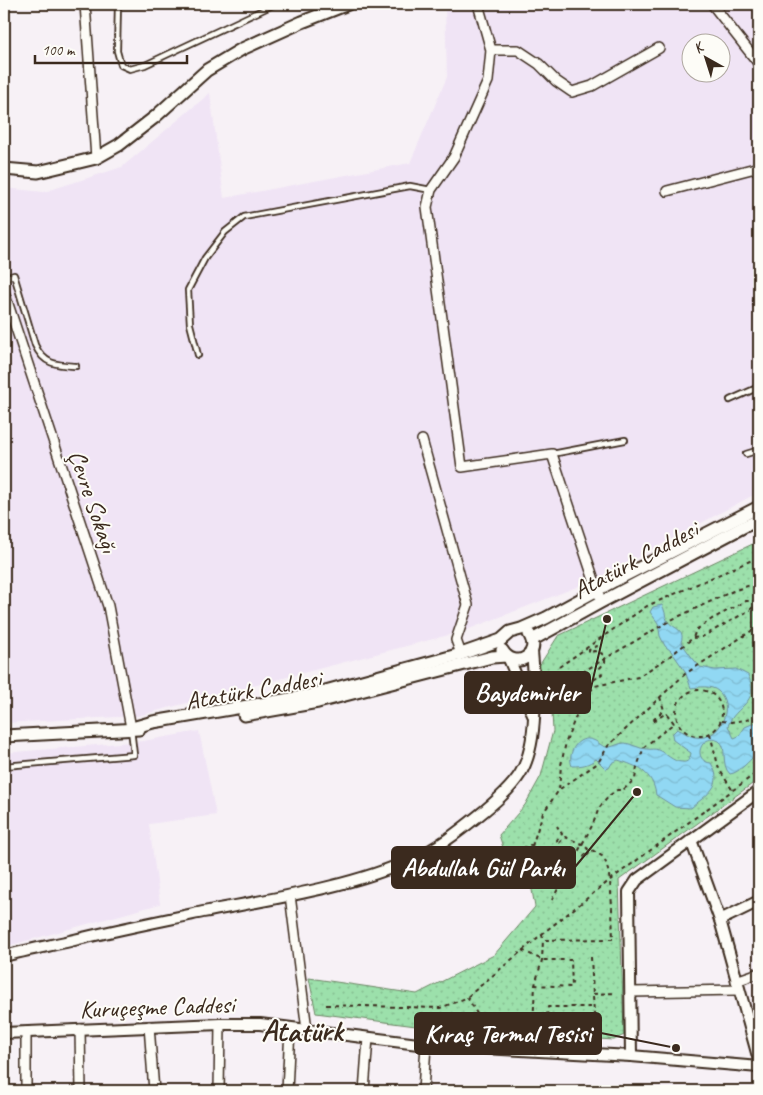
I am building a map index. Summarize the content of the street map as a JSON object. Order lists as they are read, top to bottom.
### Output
{
  "streets": {
    "main road": ["Atatürk Caddesi"],
    "street": ["Çevre Sokağı", "Kuruçeşme Caddesi"]
  },
  "crossings": [
    ["Çevre Sokağı", "Atatürk Caddesi"]
  ],
  "districts": ["Atatürk"],
  "places": ["Baydemirler", "Abdullah Gül Parkı", "Kıraç Termal Tesisi"],
  "scale_bar": "100 m",
  "north": "top left"
}
